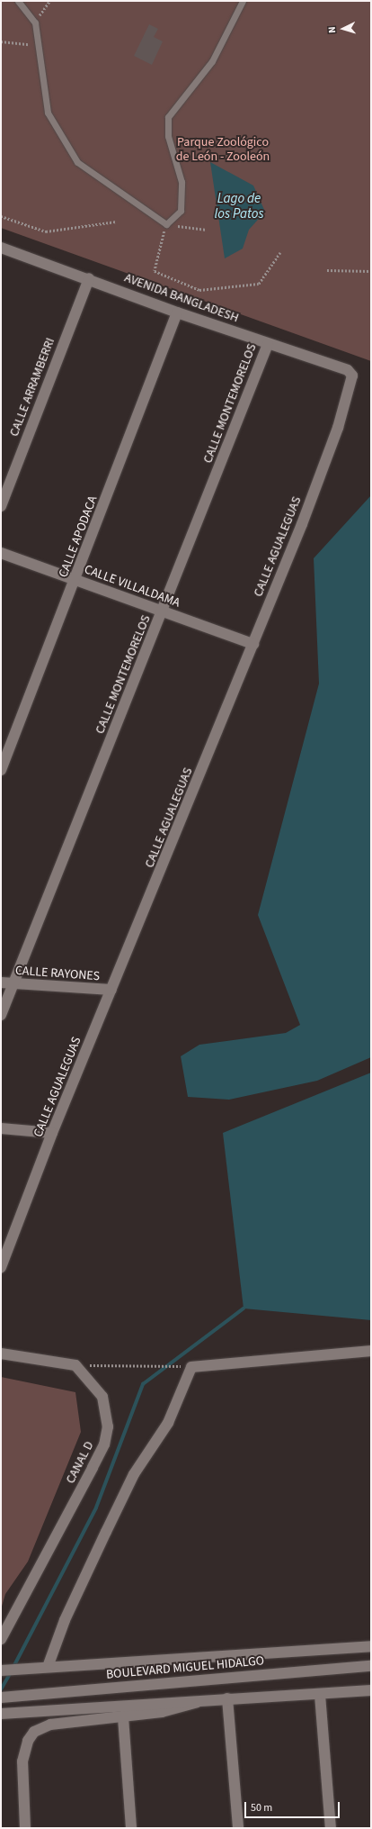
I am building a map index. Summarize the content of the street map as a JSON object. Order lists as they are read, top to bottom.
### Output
{
  "streets": {
    "street": [
      "AVENIDA BANGLADESH",
      "CALLE ARRAMBERRI",
      "CALLE MONTEMORELOS",
      "CALLE APODACA",
      "CALLE AGUALEGUAS",
      "CALLE VILLALDAMA",
      "CALLE RAYONES",
      "CANAL D",
      "BOULEVARD MIGUEL HIDALGO"
    ]
  },
  "crossings": [
    ["AVENIDA BANGLADESH", "CALLE ARRAMBERRI"],
    ["AVENIDA BANGLADESH", "CALLE MONTEMORELOS"],
    ["AVENIDA BANGLADESH", "CALLE APODACA"],
    ["AVENIDA BANGLADESH", "CALLE AGUALEGUAS"],
    ["CALLE MONTEMORELOS", "CALLE VILLALDAMA"],
    ["CALLE MONTEMORELOS", "CALLE RAYONES"],
    ["CALLE APODACA", "CALLE VILLALDAMA"],
    ["CALLE AGUALEGUAS", "CALLE VILLALDAMA"],
    ["CALLE AGUALEGUAS", "CALLE RAYONES"]
  ],
  "water": ["Lago de los Patos"],
  "parks": ["Parque Zoológico de León - Zooleón"],
  "scale_bar": "50 m",
  "north": "left"
}
